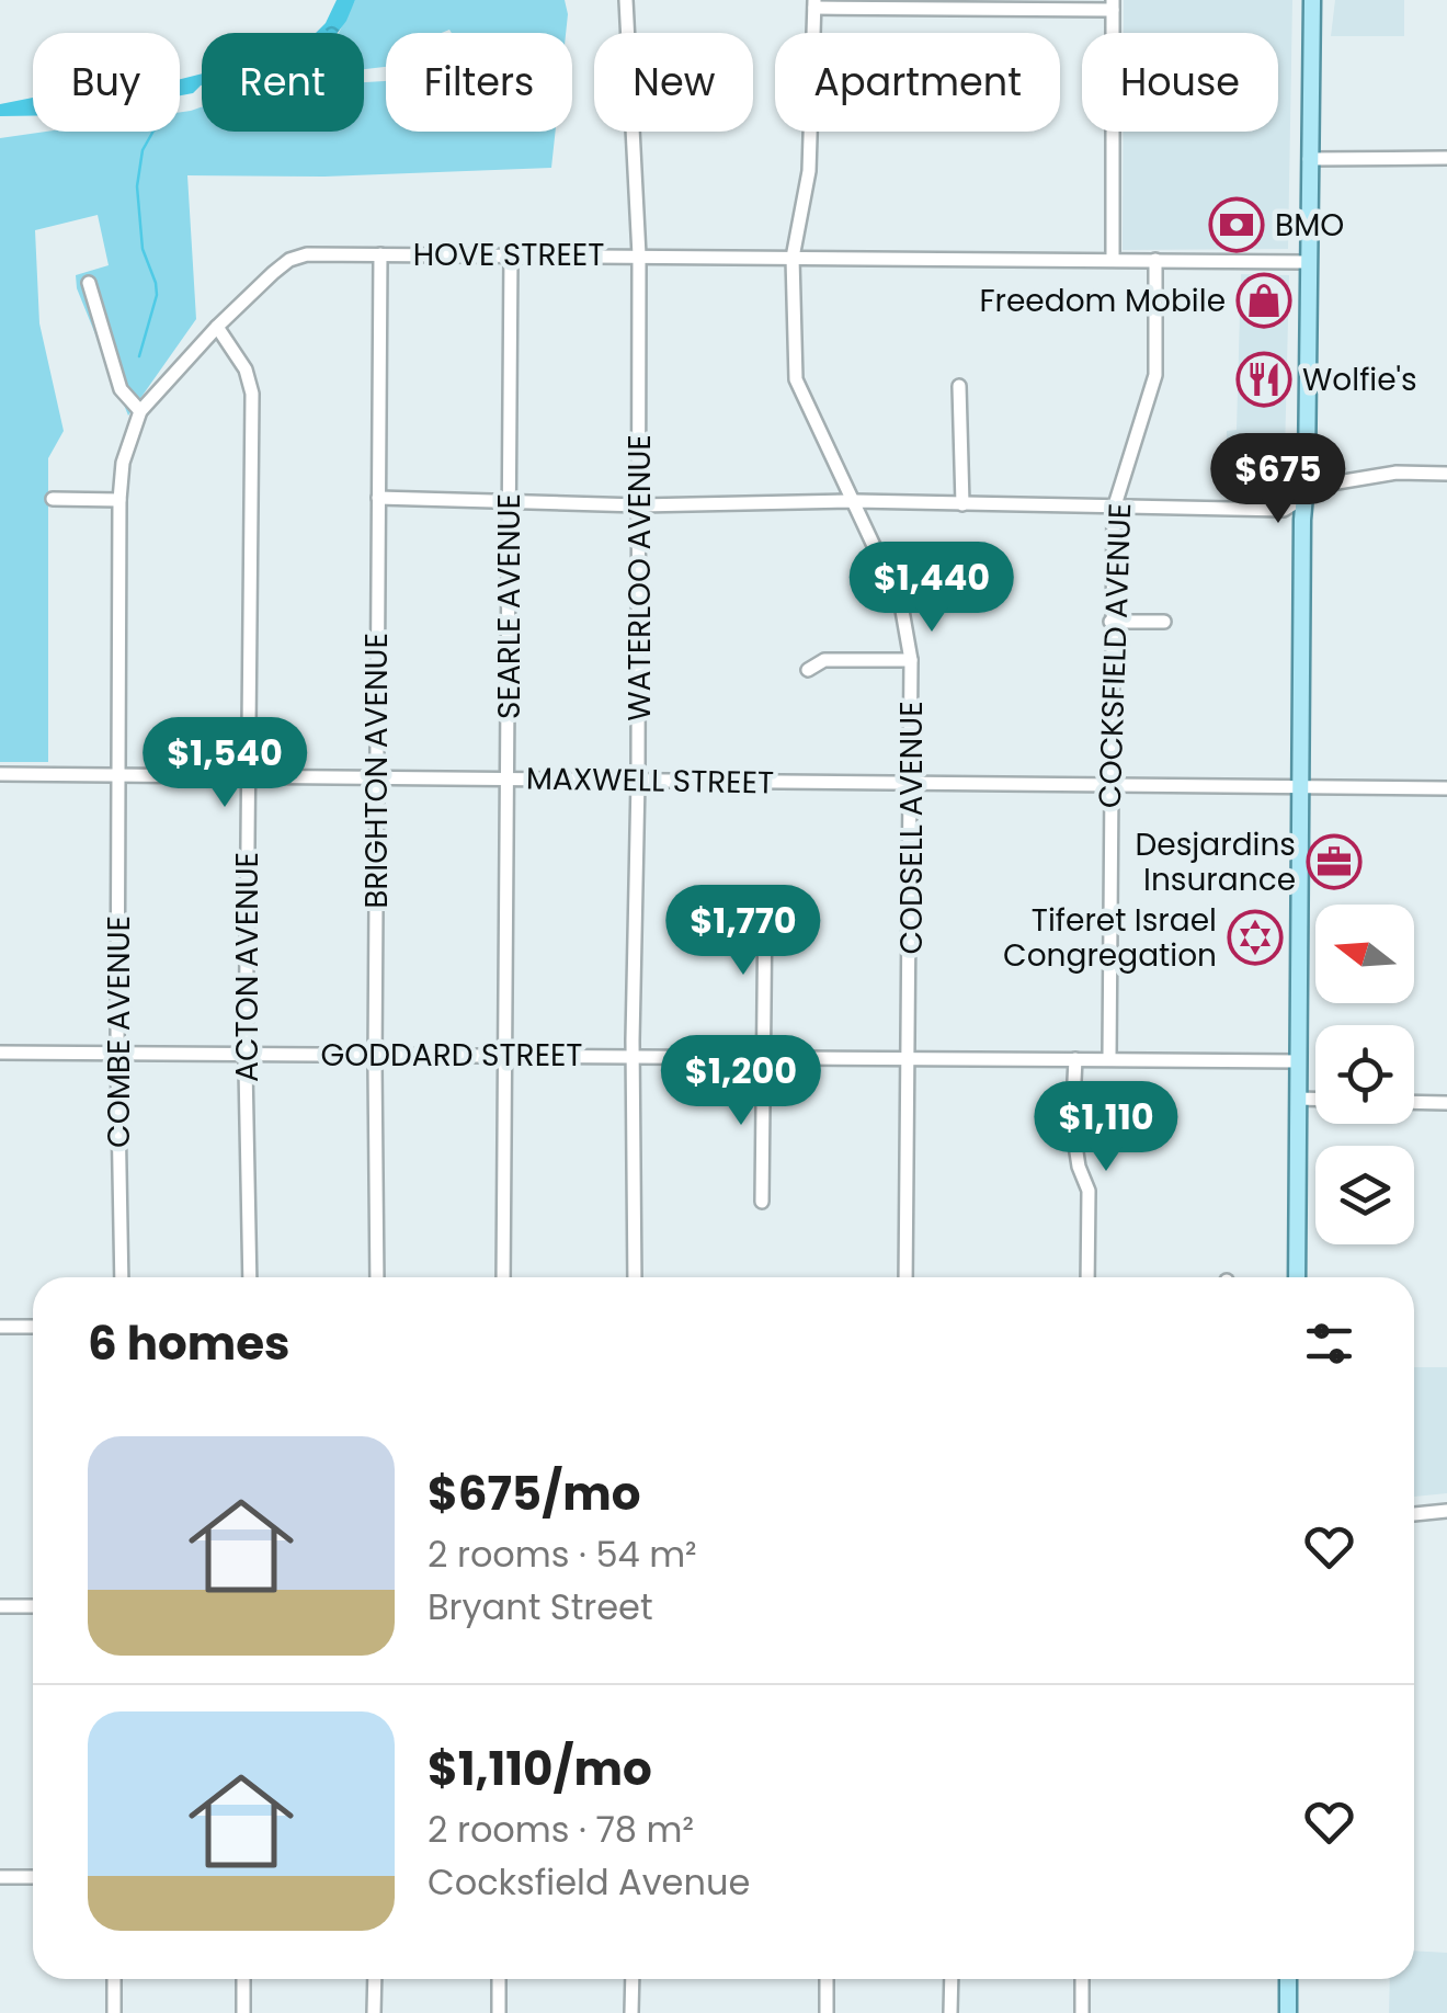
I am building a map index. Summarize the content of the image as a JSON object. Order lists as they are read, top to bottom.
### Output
{
  "streets": {
    "street": [
      "HOVE STREET",
      "WATERLOO AVENUE",
      "SEARLE AVENUE",
      "COCKSFIELD AVENUE",
      "BRIGHTON AVENUE",
      "MAXWELL STREET",
      "CODSELL AVENUE",
      "ACTON AVENUE",
      "COMBE AVENUE",
      "GODDARD STREET"
    ]
  },
  "crossings": [
    ["HOVE STREET", "WATERLOO AVENUE"],
    ["HOVE STREET", "SEARLE AVENUE"],
    ["HOVE STREET", "COCKSFIELD AVENUE"],
    ["HOVE STREET", "BRIGHTON AVENUE"],
    ["HOVE STREET", "MAXWELL STREET"],
    ["HOVE STREET", "CODSELL AVENUE"],
    ["HOVE STREET", "ACTON AVENUE"],
    ["HOVE STREET", "COMBE AVENUE"],
    ["WATERLOO AVENUE", "MAXWELL STREET"],
    ["WATERLOO AVENUE", "GODDARD STREET"],
    ["SEARLE AVENUE", "MAXWELL STREET"],
    ["SEARLE AVENUE", "GODDARD STREET"],
    ["COCKSFIELD AVENUE", "MAXWELL STREET"],
    ["COCKSFIELD AVENUE", "GODDARD STREET"],
    ["BRIGHTON AVENUE", "MAXWELL STREET"],
    ["BRIGHTON AVENUE", "GODDARD STREET"],
    ["MAXWELL STREET", "CODSELL AVENUE"],
    ["MAXWELL STREET", "ACTON AVENUE"],
    ["MAXWELL STREET", "COMBE AVENUE"],
    ["CODSELL AVENUE", "GODDARD STREET"],
    ["ACTON AVENUE", "GODDARD STREET"],
    ["COMBE AVENUE", "GODDARD STREET"]
  ],
  "places": {
    "bank": ["BMO"],
    "shop": ["Freedom Mobile"],
    "restaurant": ["Wolfie's"],
    "office": ["Desjardins Insurance"],
    "synagogue": ["Tiferet Israel Congregation"]
  },
  "north": "left",
  "page": {
    "chip": [
      "Buy",
      "Rent",
      "Filters",
      "New",
      "Apartment",
      "House"
    ],
    "price": [
      "$675",
      "$1,440",
      "$1,540",
      "$1,770",
      "$1,200",
      "$1,110"
    ],
    "heading": "6 homes",
    "list": [
      {
        "name": "$675/mo",
        "note": "2 rooms · 54 m² · Bryant Street"
      },
      {
        "name": "$1,110/mo",
        "note": "2 rooms · 78 m² · Cocksfield Avenue"
      }
    ]
  }
}
